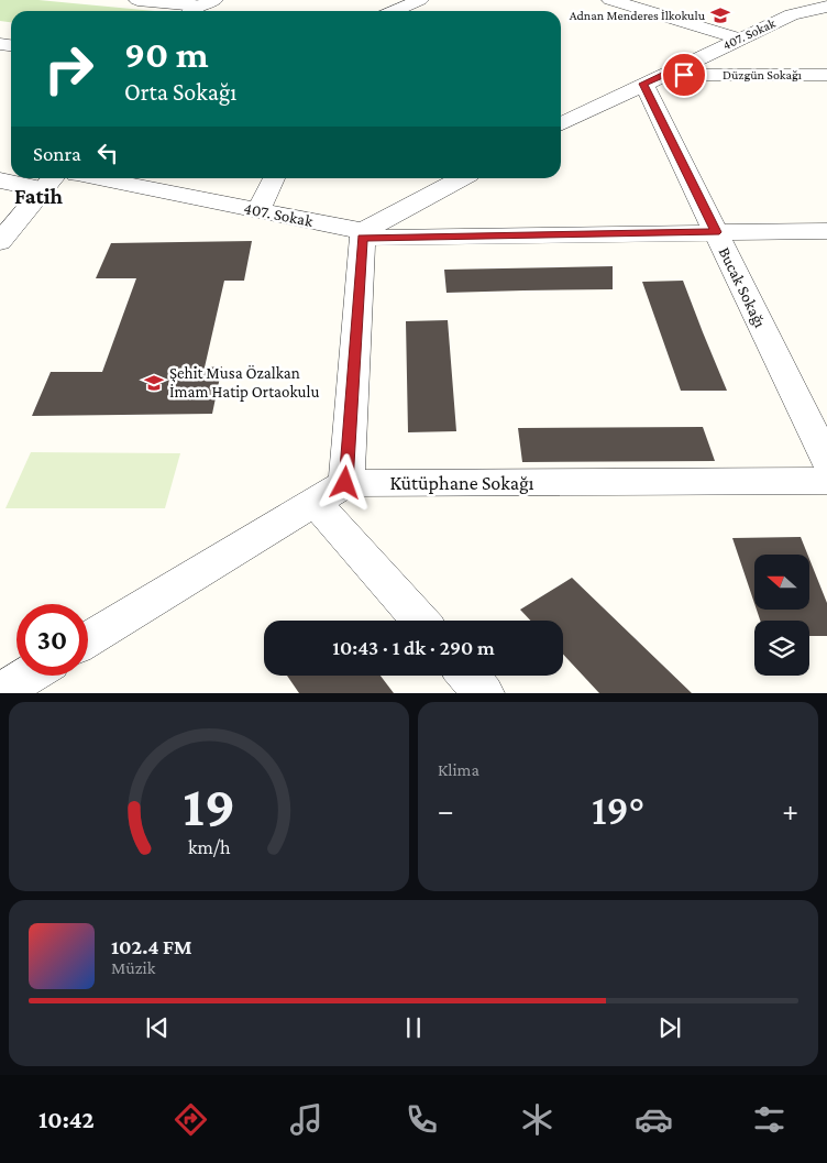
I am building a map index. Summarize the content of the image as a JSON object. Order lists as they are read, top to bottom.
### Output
{
  "streets": {
    "street": [
      "407. Sokak",
      "Düzgün Sokağı",
      "Bucak Sokağı",
      "Kütüphane Sokağı"
    ]
  },
  "crossings": [
    ["407. Sokak", "Düzgün Sokağı"],
    ["407. Sokak", "Bucak Sokağı"],
    ["Düzgün Sokağı", "Bucak Sokağı"]
  ],
  "districts": ["Fatih"],
  "places": {
    "school or university": ["Adnan Menderes İlkokulu", "Şehit Musa Özalkan İmam Hatip Ortaokulu"]
  },
  "north": "left",
  "page": {
    "turn": ["90 m", "Orta Sokağı"],
    "then": "Sonra",
    "limit": "30",
    "trip": "10:43 · 1 dk · 290 m",
    "tile": "Klima",
    "heat": ["−", "19°", "+"],
    "song": ["102.4 FM", "Müzik"],
    "tabs": "10:42",
    "gauge": ["19", "km/h"]
  }
}
